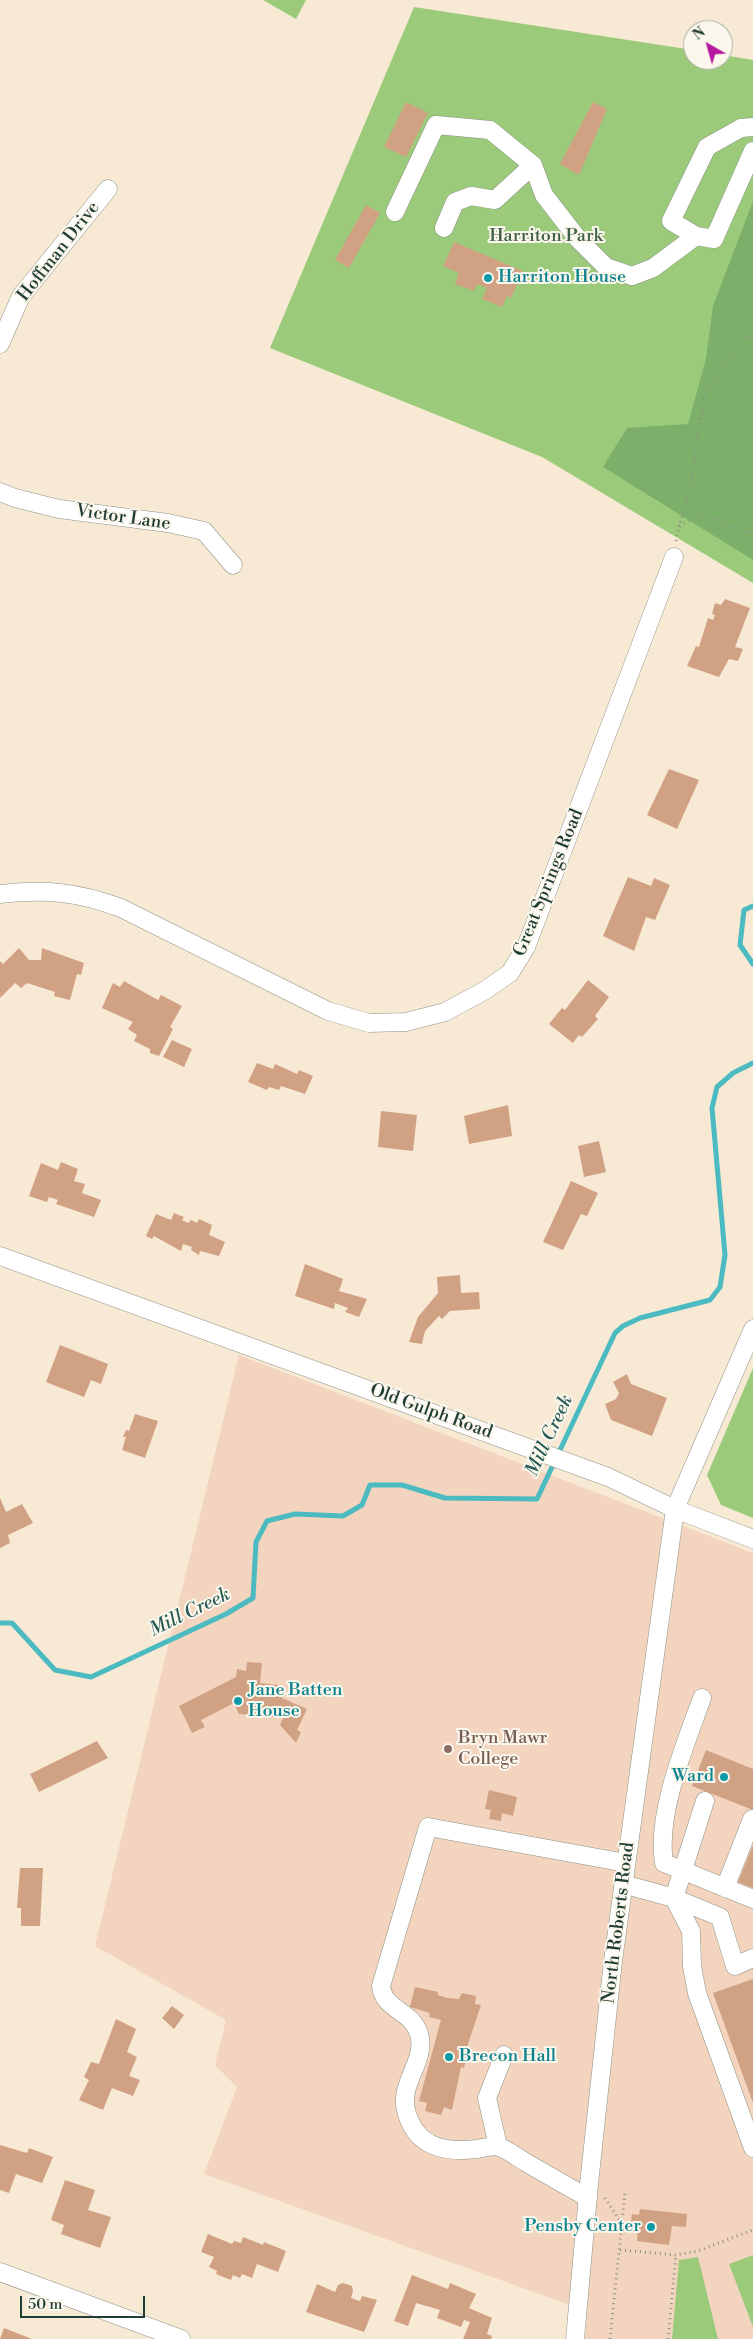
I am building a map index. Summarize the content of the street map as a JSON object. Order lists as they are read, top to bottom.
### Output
{
  "streets": {
    "street": [
      "Hoffman Drive",
      "Victor Lane",
      "Great Springs Road",
      "Old Gulph Road",
      "North Roberts Road"
    ]
  },
  "crossings": [
    ["Old Gulph Road", "North Roberts Road"]
  ],
  "water": ["Mill Creek"],
  "parks": ["Harriton Park"],
  "places": [
    "Harriton House",
    "Jane Batten House",
    "Bryn Mawr College",
    "Ward",
    "Brecon Hall",
    "Pensby Center"
  ],
  "scale_bar": "50 m",
  "north": "top left"
}
